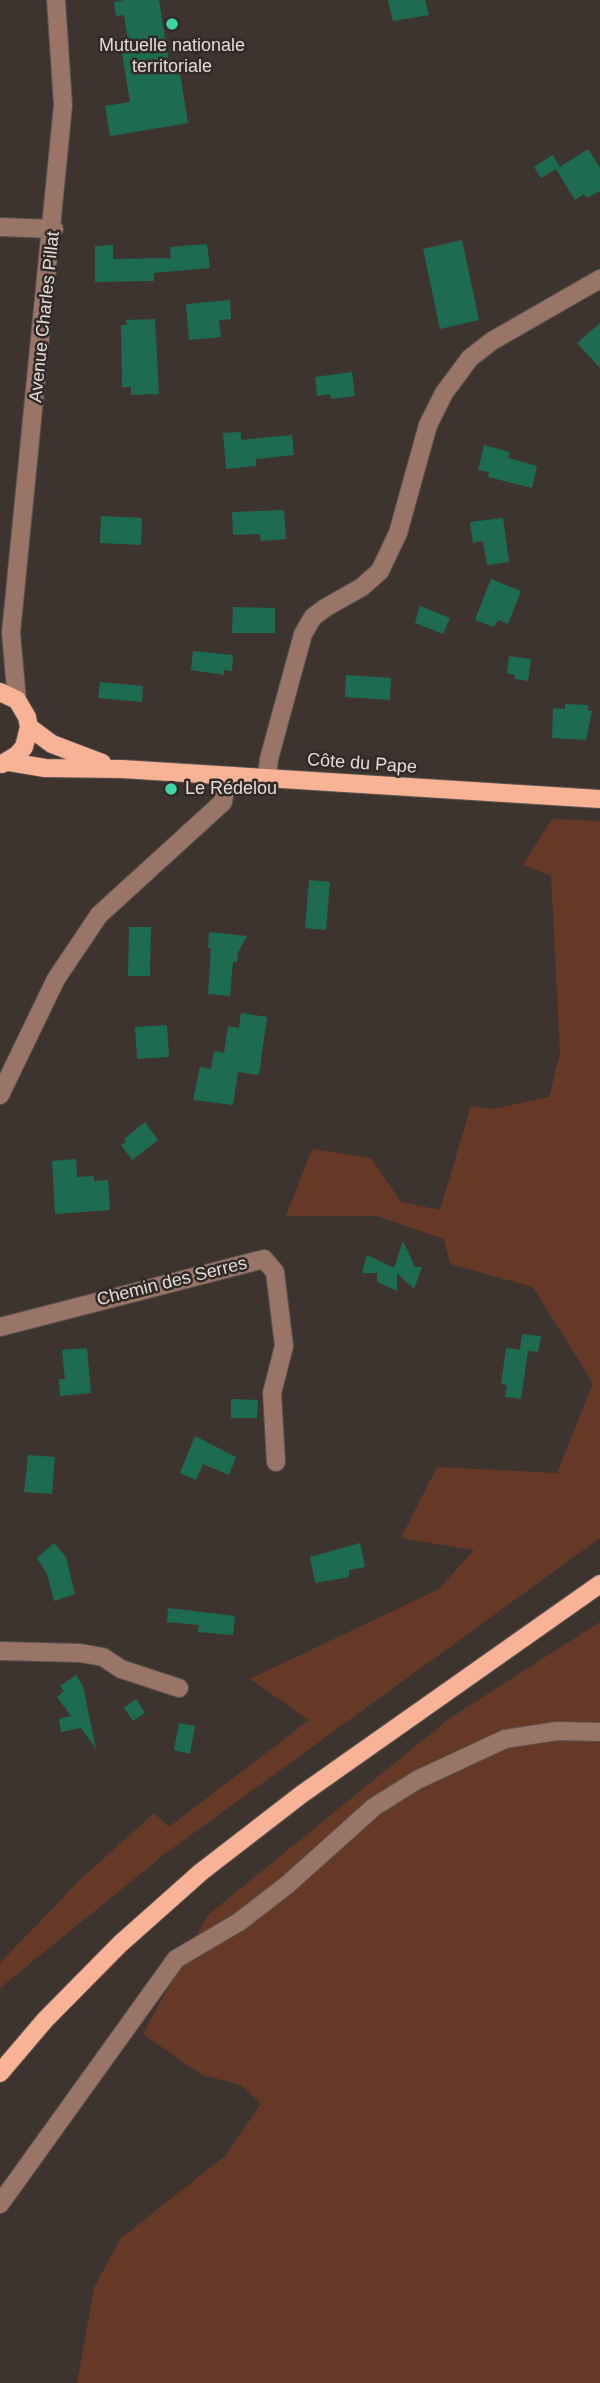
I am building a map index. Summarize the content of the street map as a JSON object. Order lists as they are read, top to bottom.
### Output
{
  "streets": {
    "main road": ["Côte du Pape"],
    "street": ["Avenue Charles Pillat", "Chemin des Serres"]
  },
  "places": ["Mutuelle nationale territoriale", "Le Rédelou"]
}
